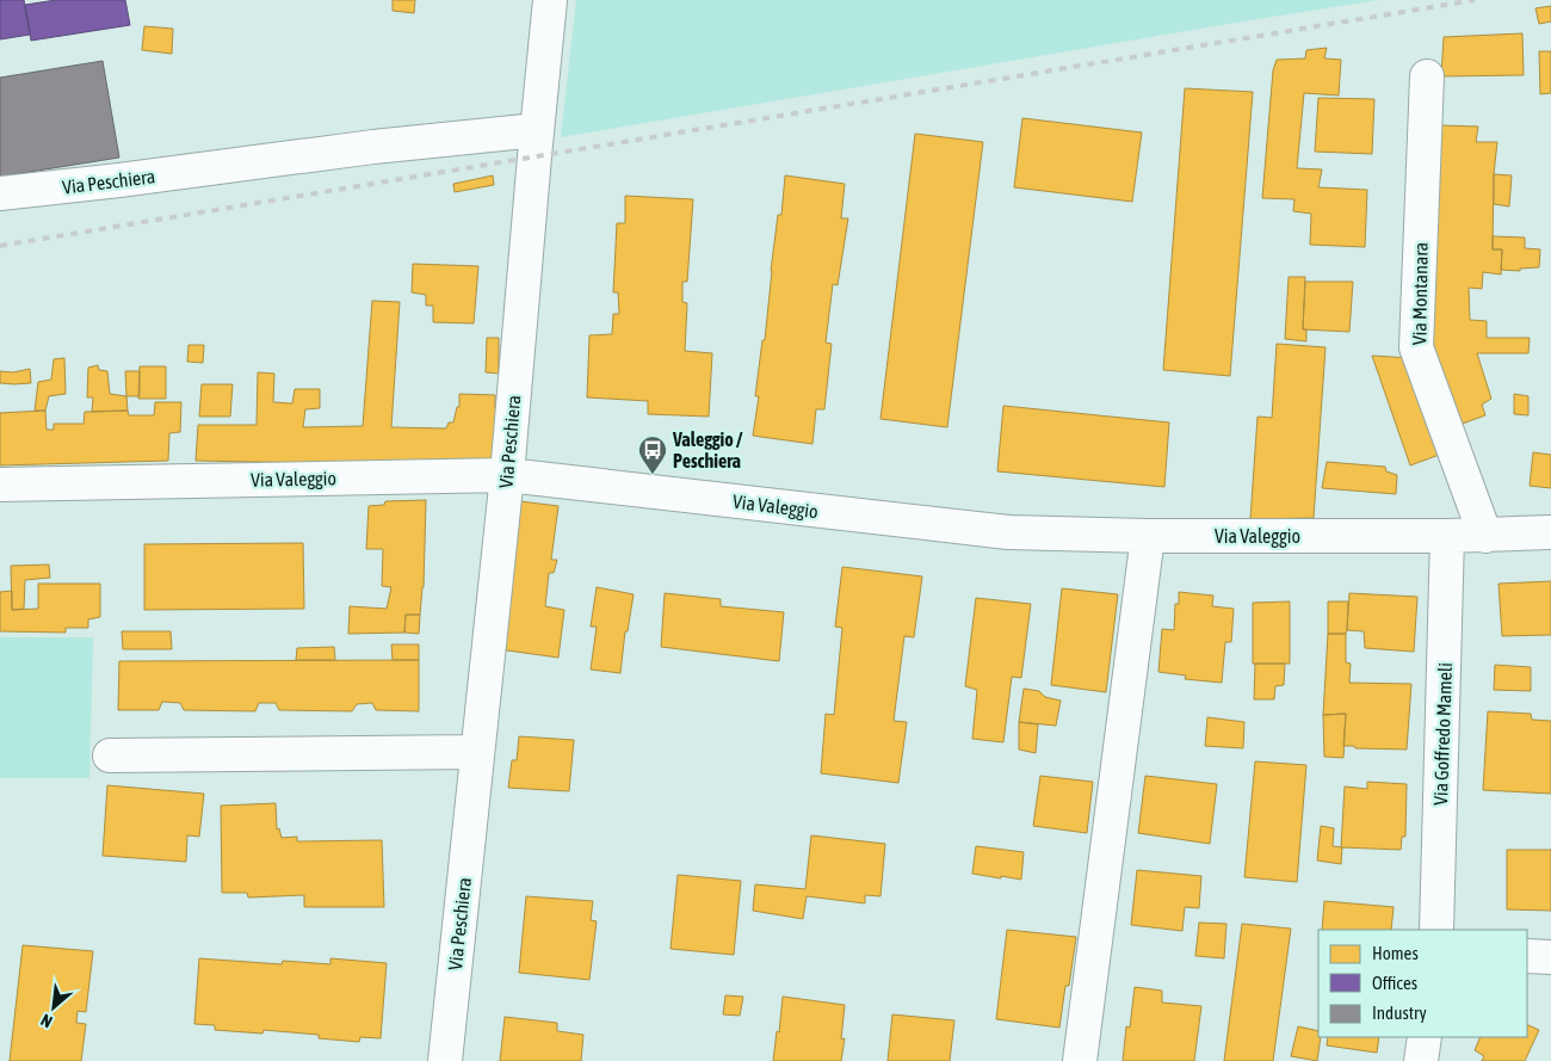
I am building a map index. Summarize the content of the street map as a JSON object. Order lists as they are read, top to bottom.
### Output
{
  "streets": {
    "street": [
      "Via Peschiera",
      "Via Montanara",
      "Via Valeggio",
      "Via Goffredo Mameli"
    ]
  },
  "crossings": [
    ["Via Peschiera", "Via Valeggio"],
    ["Via Montanara", "Via Valeggio"],
    ["Via Valeggio", "Via Goffredo Mameli"]
  ],
  "places": {
    "bus stop": ["Valeggio / Peschiera"]
  },
  "legend": ["Homes", "Offices", "Industry"],
  "north": "bottom left"
}
